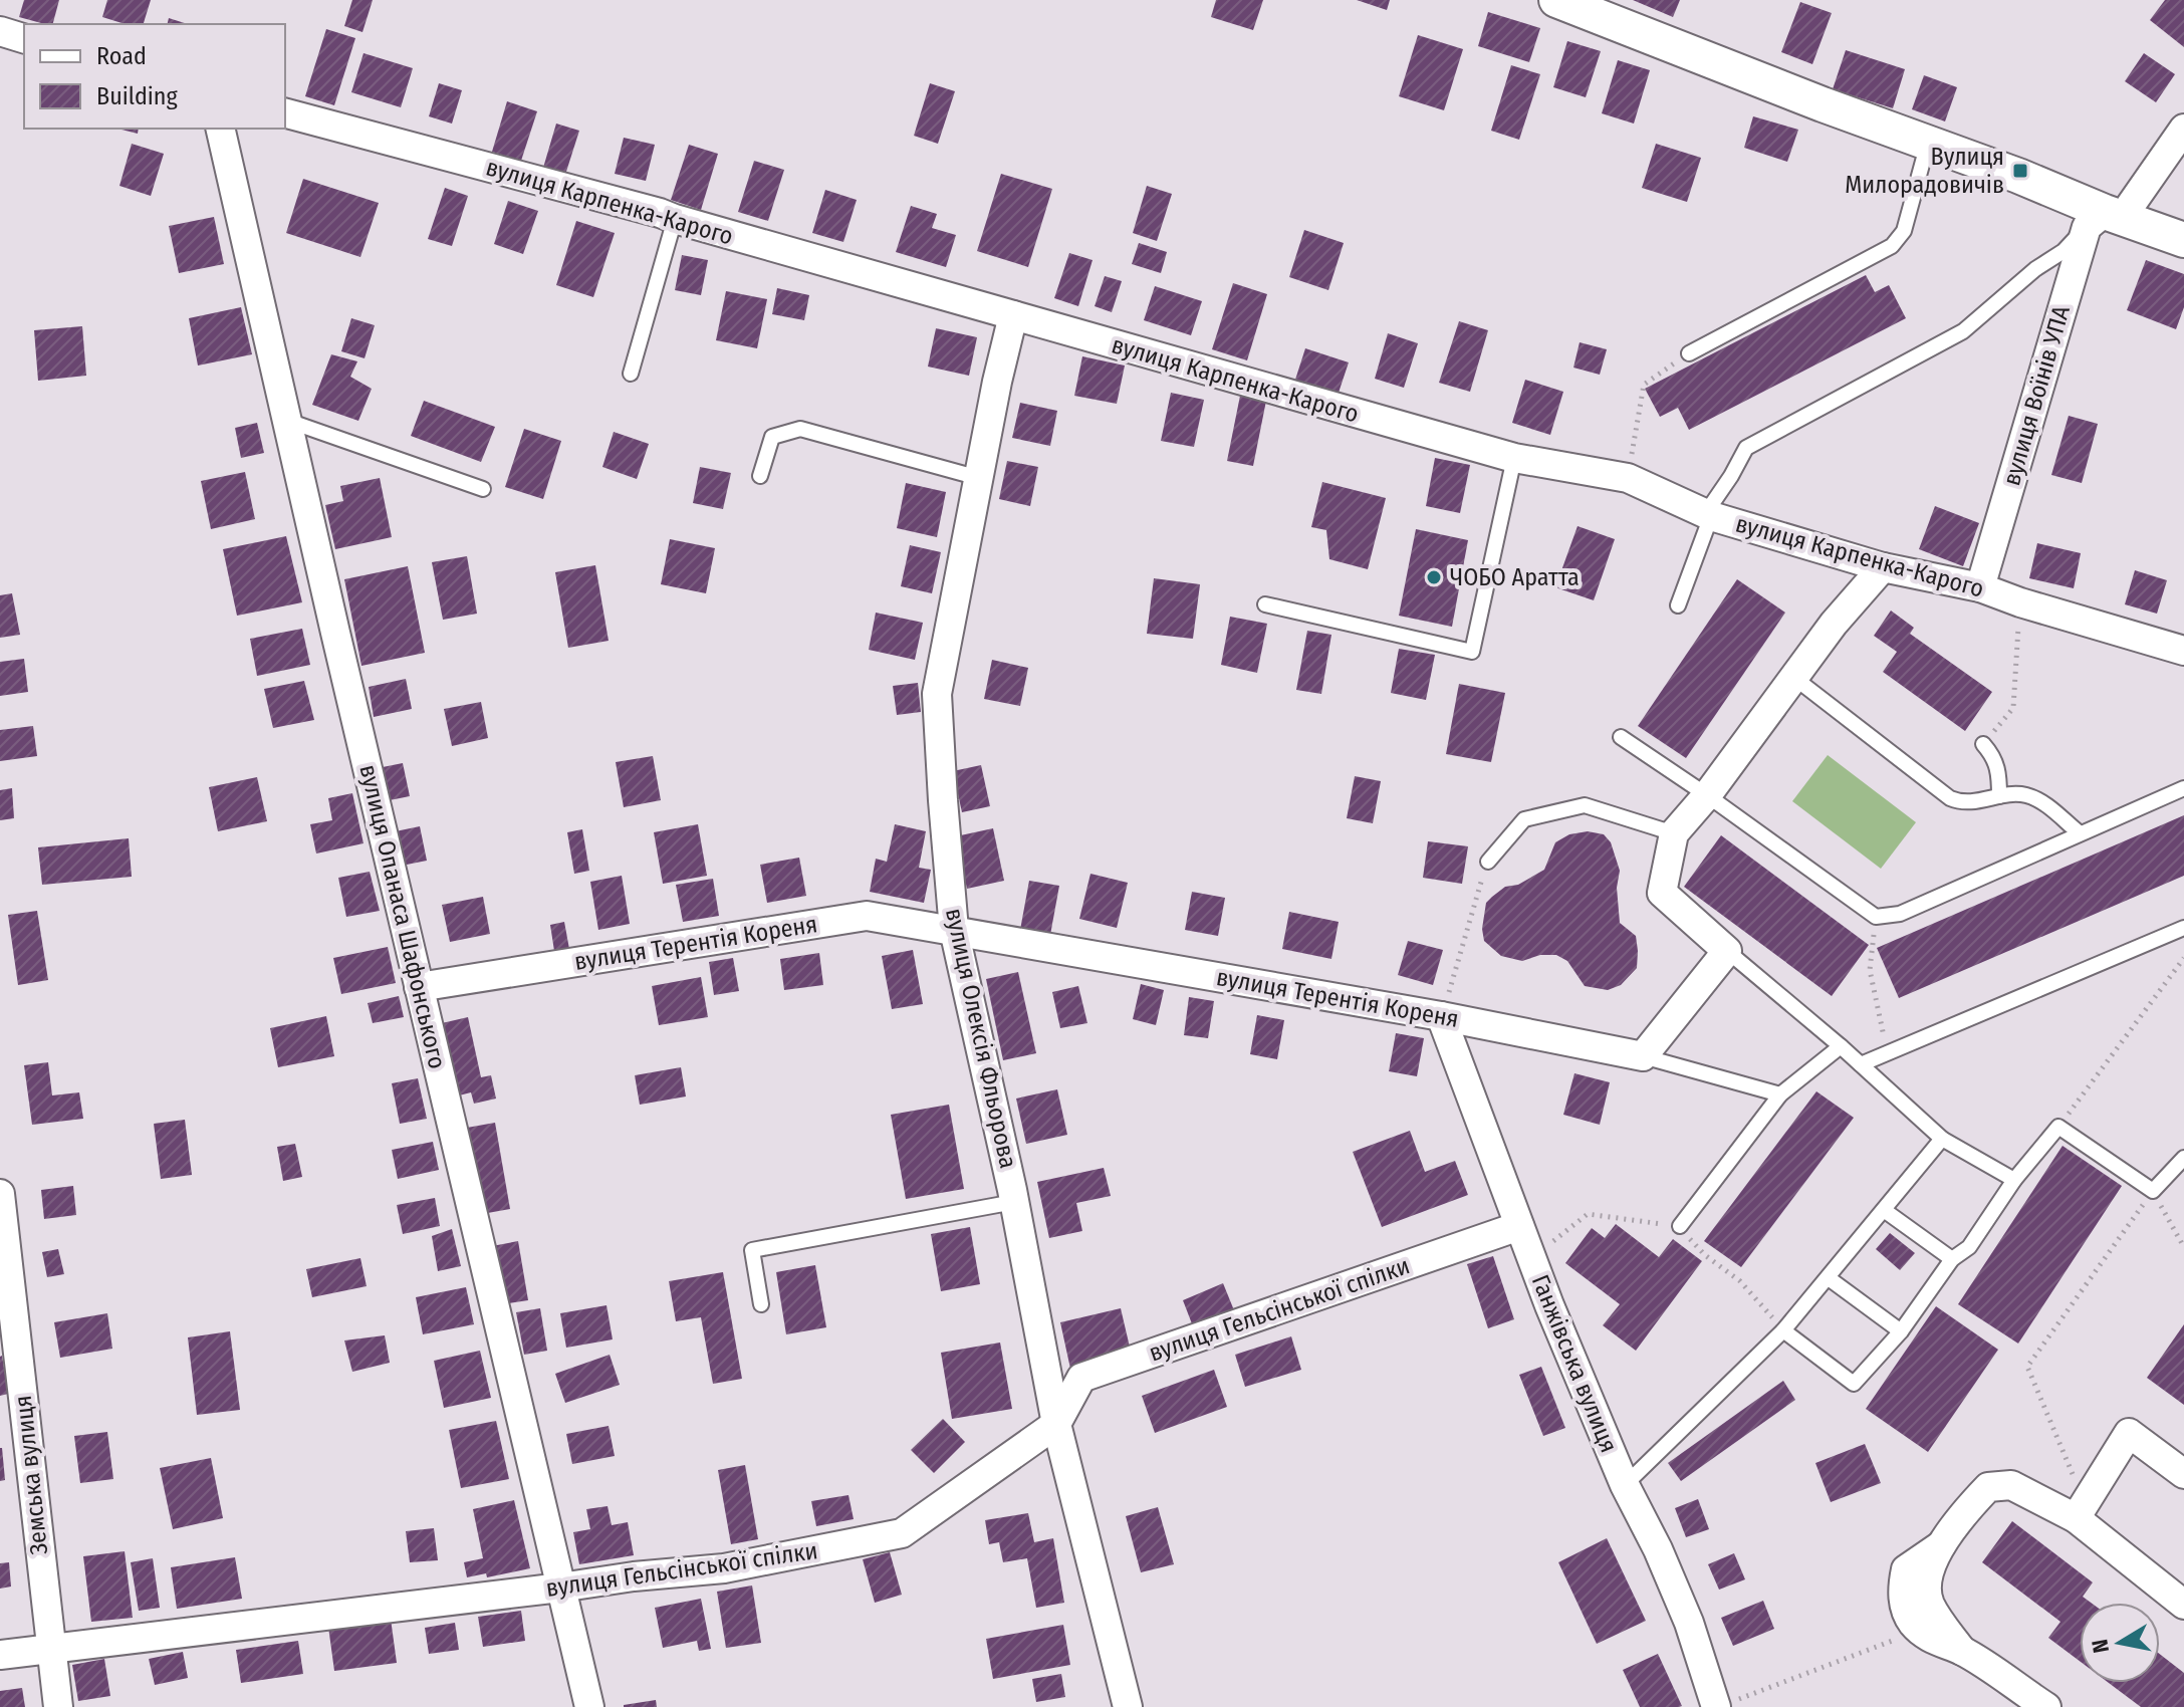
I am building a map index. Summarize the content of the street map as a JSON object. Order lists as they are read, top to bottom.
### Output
{
  "streets": {
    "street": [
      "вулиця Карпенка-Карого",
      "вулиця Воїнів УПА",
      "вулиця Опанаса Шафонського",
      "вулиця Терентія Кореня",
      "вулиця Олексія Фльорова",
      "вулиця Гельсінської спілки",
      "Ганжівська вулиця",
      "Земська вулиця"
    ]
  },
  "crossings": [
    ["вулиця Карпенка-Карого", "вулиця Воїнів УПА"],
    ["вулиця Карпенка-Карого", "вулиця Олексія Фльорова"],
    ["вулиця Опанаса Шафонського", "вулиця Терентія Кореня"],
    ["вулиця Опанаса Шафонського", "вулиця Гельсінської спілки"],
    ["вулиця Терентія Кореня", "вулиця Олексія Фльорова"],
    ["вулиця Терентія Кореня", "Ганжівська вулиця"],
    ["вулиця Олексія Фльорова", "вулиця Гельсінської спілки"],
    ["вулиця Гельсінської спілки", "Ганжівська вулиця"],
    ["вулиця Гельсінської спілки", "Земська вулиця"]
  ],
  "places": {
    "transit": ["Вулиця Милорадовичів"],
    "other": ["ЧОБО Аратта"]
  },
  "legend": ["Road", "Building"],
  "north": "left"
}
